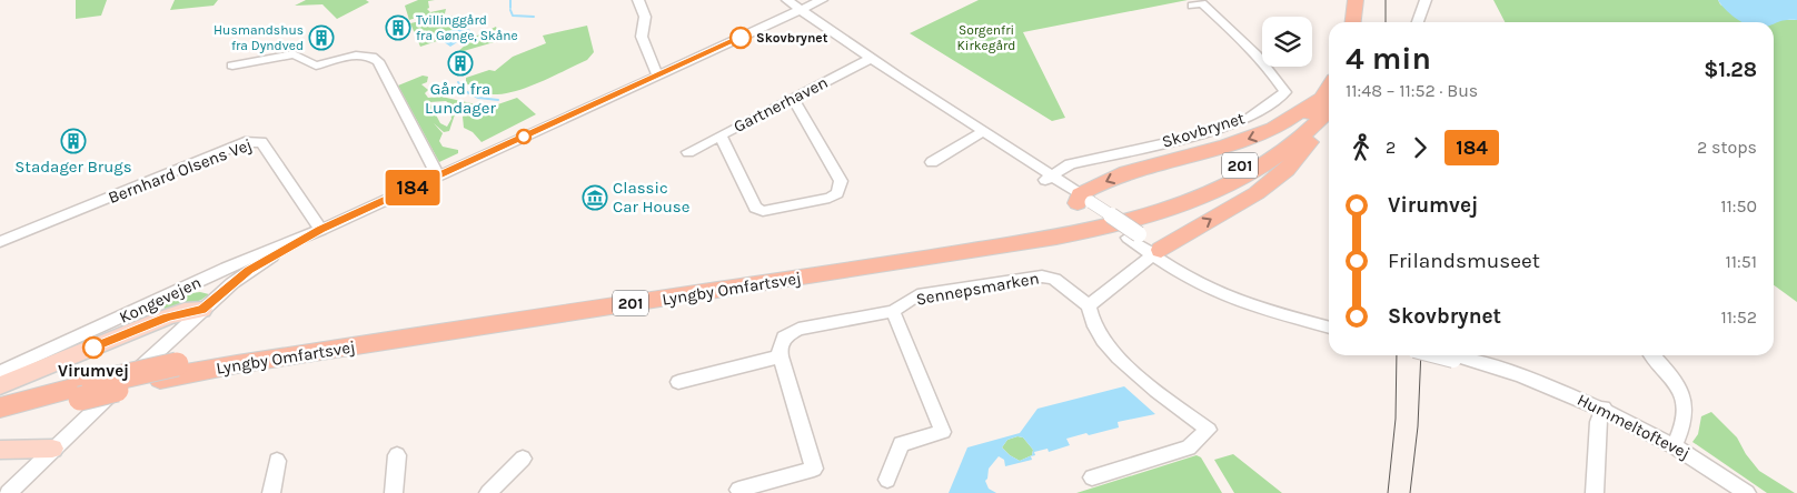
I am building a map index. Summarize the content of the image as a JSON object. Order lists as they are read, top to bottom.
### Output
{
  "streets": {
    "highway": ["201", "Lyngby Omfartsvej"],
    "street": [
      "Gartnerhaven",
      "Skovbrynet",
      "Bernhard Olsens Vej",
      "Sennepsmarken",
      "Kongevejen",
      "Hummeltoftevej"
    ]
  },
  "crossings": [
    ["201", "Lyngby Omfartsvej"],
    ["Bernhard Olsens Vej", "Kongevejen"]
  ],
  "parks": ["Sorgenfri Kirkegård"],
  "places": {
    "building": [
      "Tvillinggård fra Gønge, Skåne",
      "Husmandshus fra Dyndved",
      "Gård fra Lundager",
      "Stadager Brugs"
    ],
    "other": ["Skovbrynet", "Virumvej"],
    "museum": ["Classic Car House"]
  },
  "lines": ["bus line 184"],
  "page": {
    "on_map": "184",
    "heading": ["4 min", "11:48 – 11:52 · Bus", "$1.28"],
    "legs": ["2", "184", "2 stops"],
    "list": [
      {
        "name": "Virumvej",
        "value": "11:50"
      },
      {
        "name": "Frilandsmuseet",
        "value": "11:51"
      },
      {
        "name": "Skovbrynet",
        "value": "11:52"
      }
    ]
  }
}
